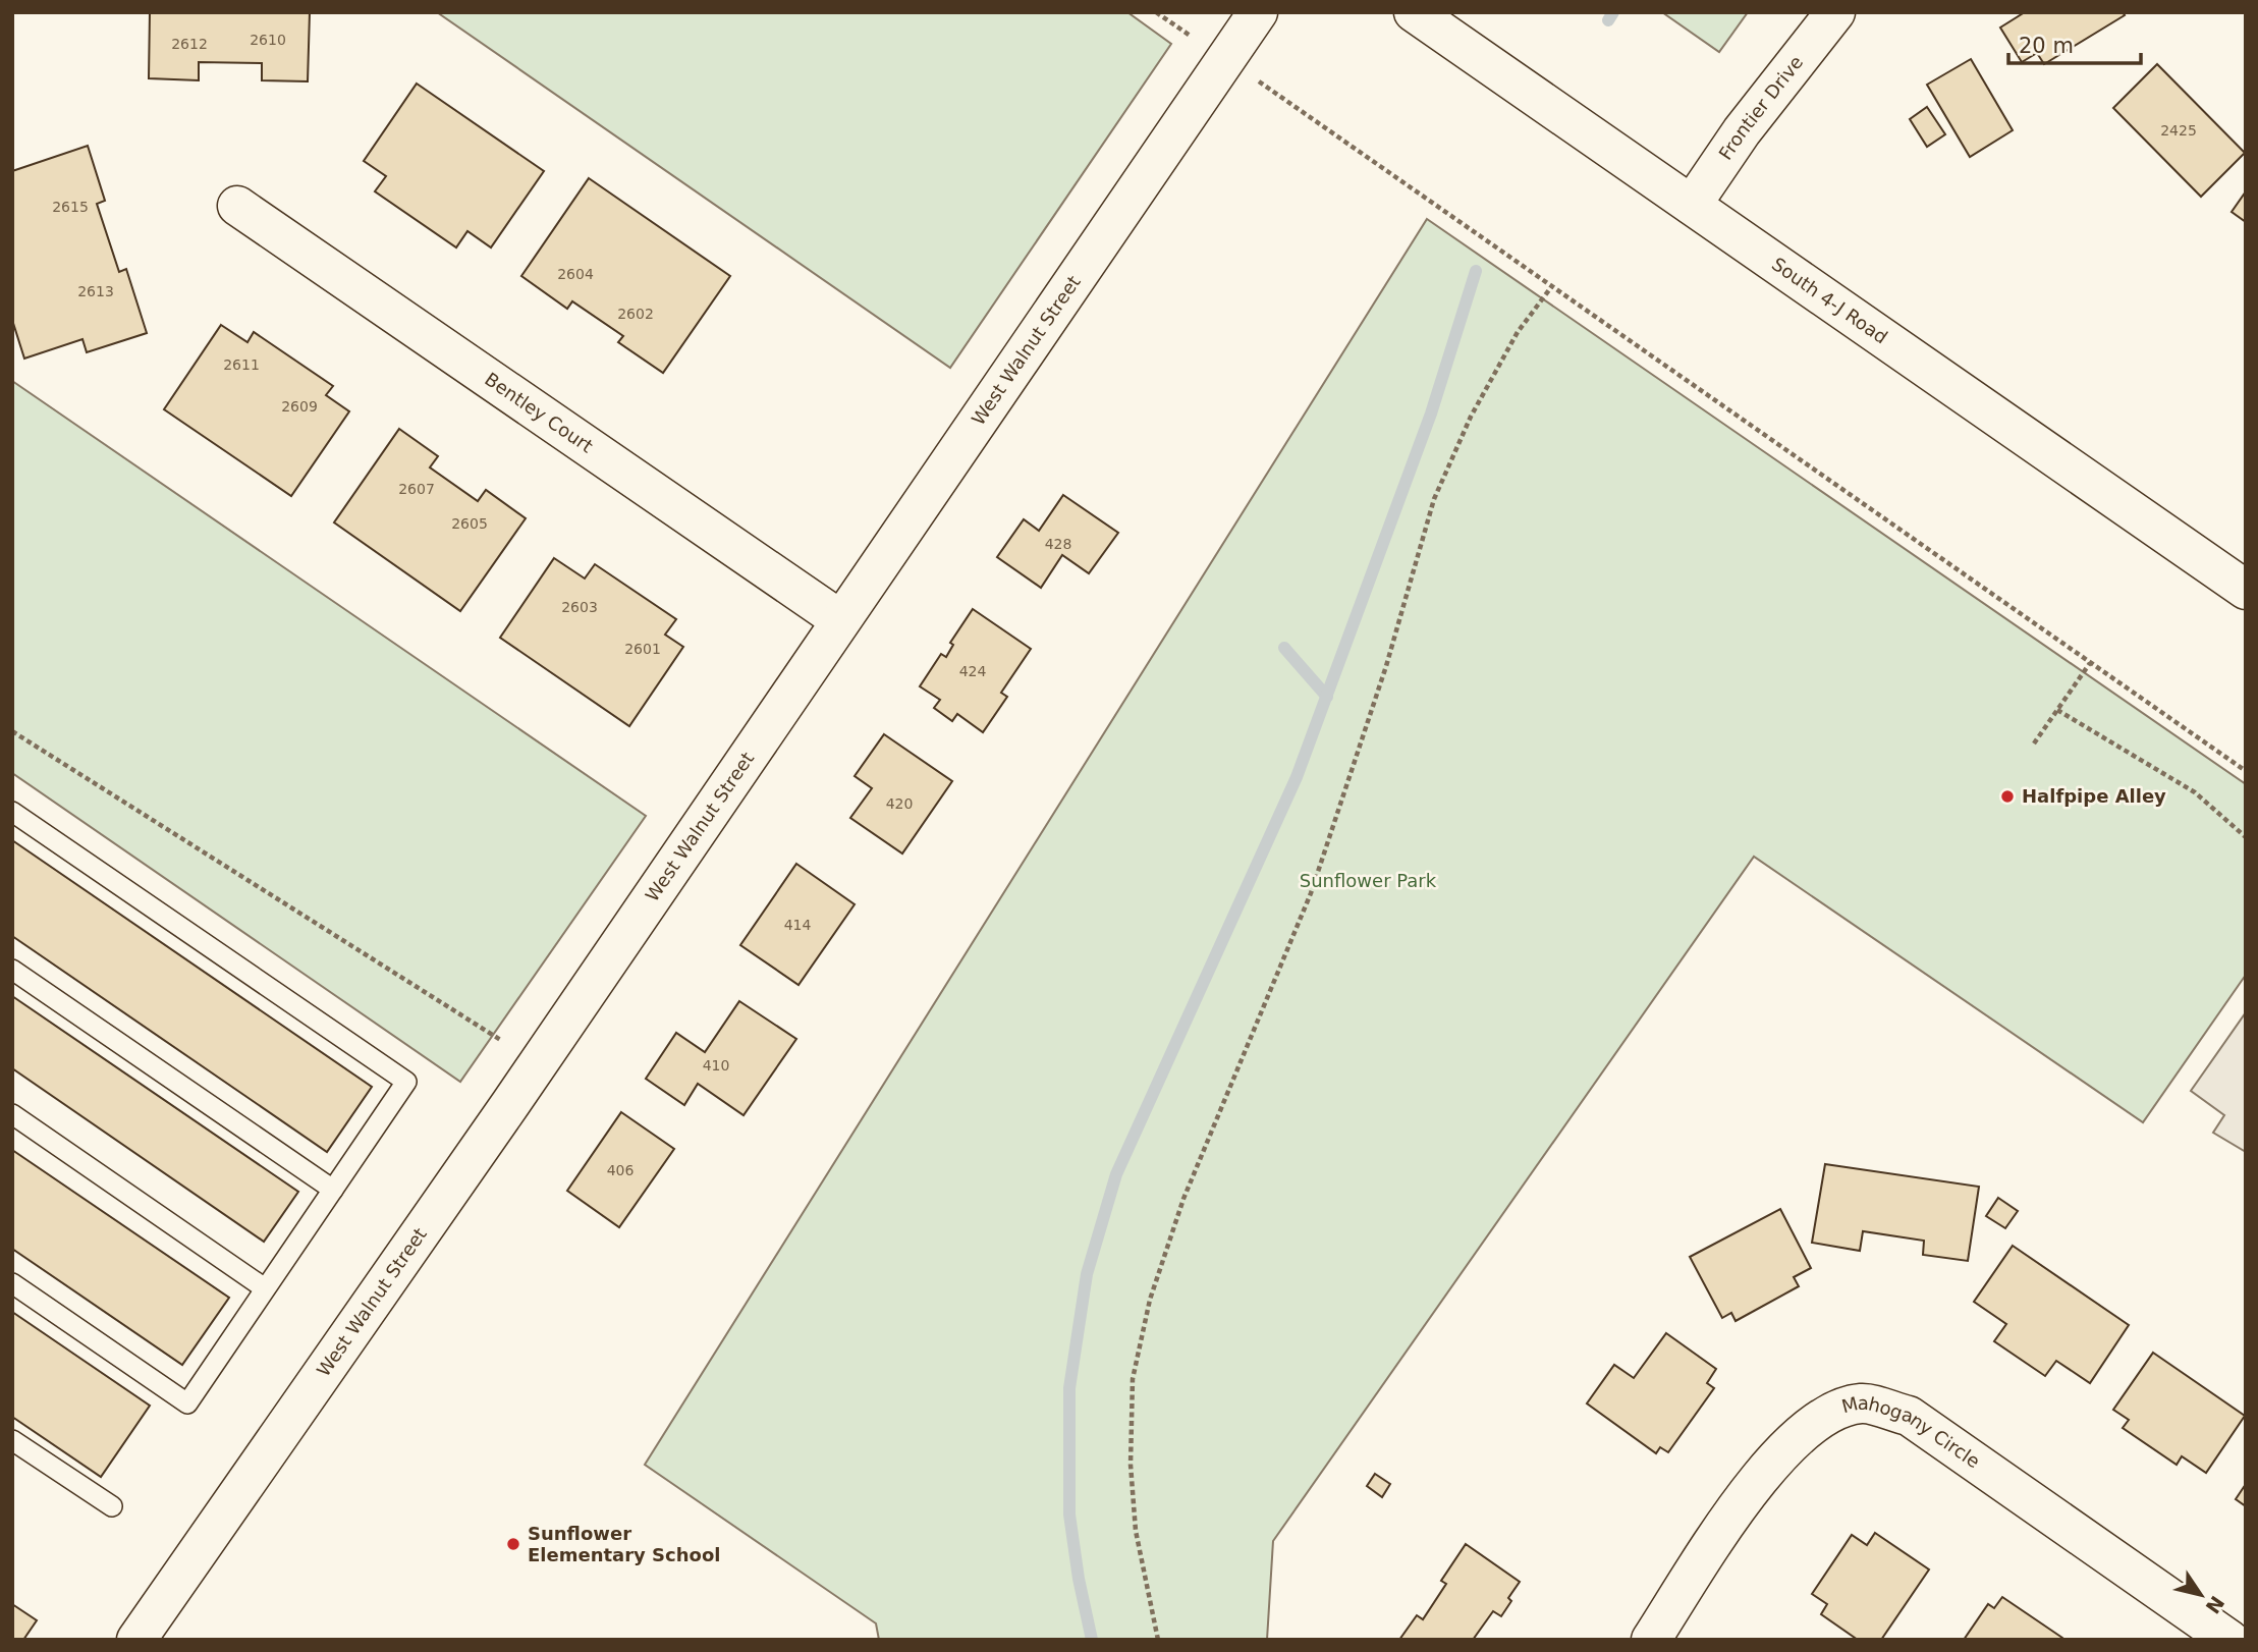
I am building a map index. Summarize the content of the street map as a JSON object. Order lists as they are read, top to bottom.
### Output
{
  "streets": {
    "street": [
      "Frontier Drive",
      "South 4-J Road",
      "West Walnut Street",
      "Bentley Court",
      "Mahogany Circle"
    ]
  },
  "crossings": [
    ["Frontier Drive", "South 4-J Road"],
    ["West Walnut Street", "Bentley Court"]
  ],
  "parks": ["Sunflower Park"],
  "places": ["Halfpipe Alley", "Sunflower Elementary School"],
  "house_numbers": [
    "2610",
    "2612",
    "2425",
    "2615",
    "2604",
    "2613",
    "2602",
    "2611",
    "2609",
    "2607",
    "2605",
    "428",
    "2603",
    "2601",
    "424",
    "420",
    "414",
    "410",
    "406"
  ],
  "scale_bar": "20 m",
  "north": "bottom right"
}
